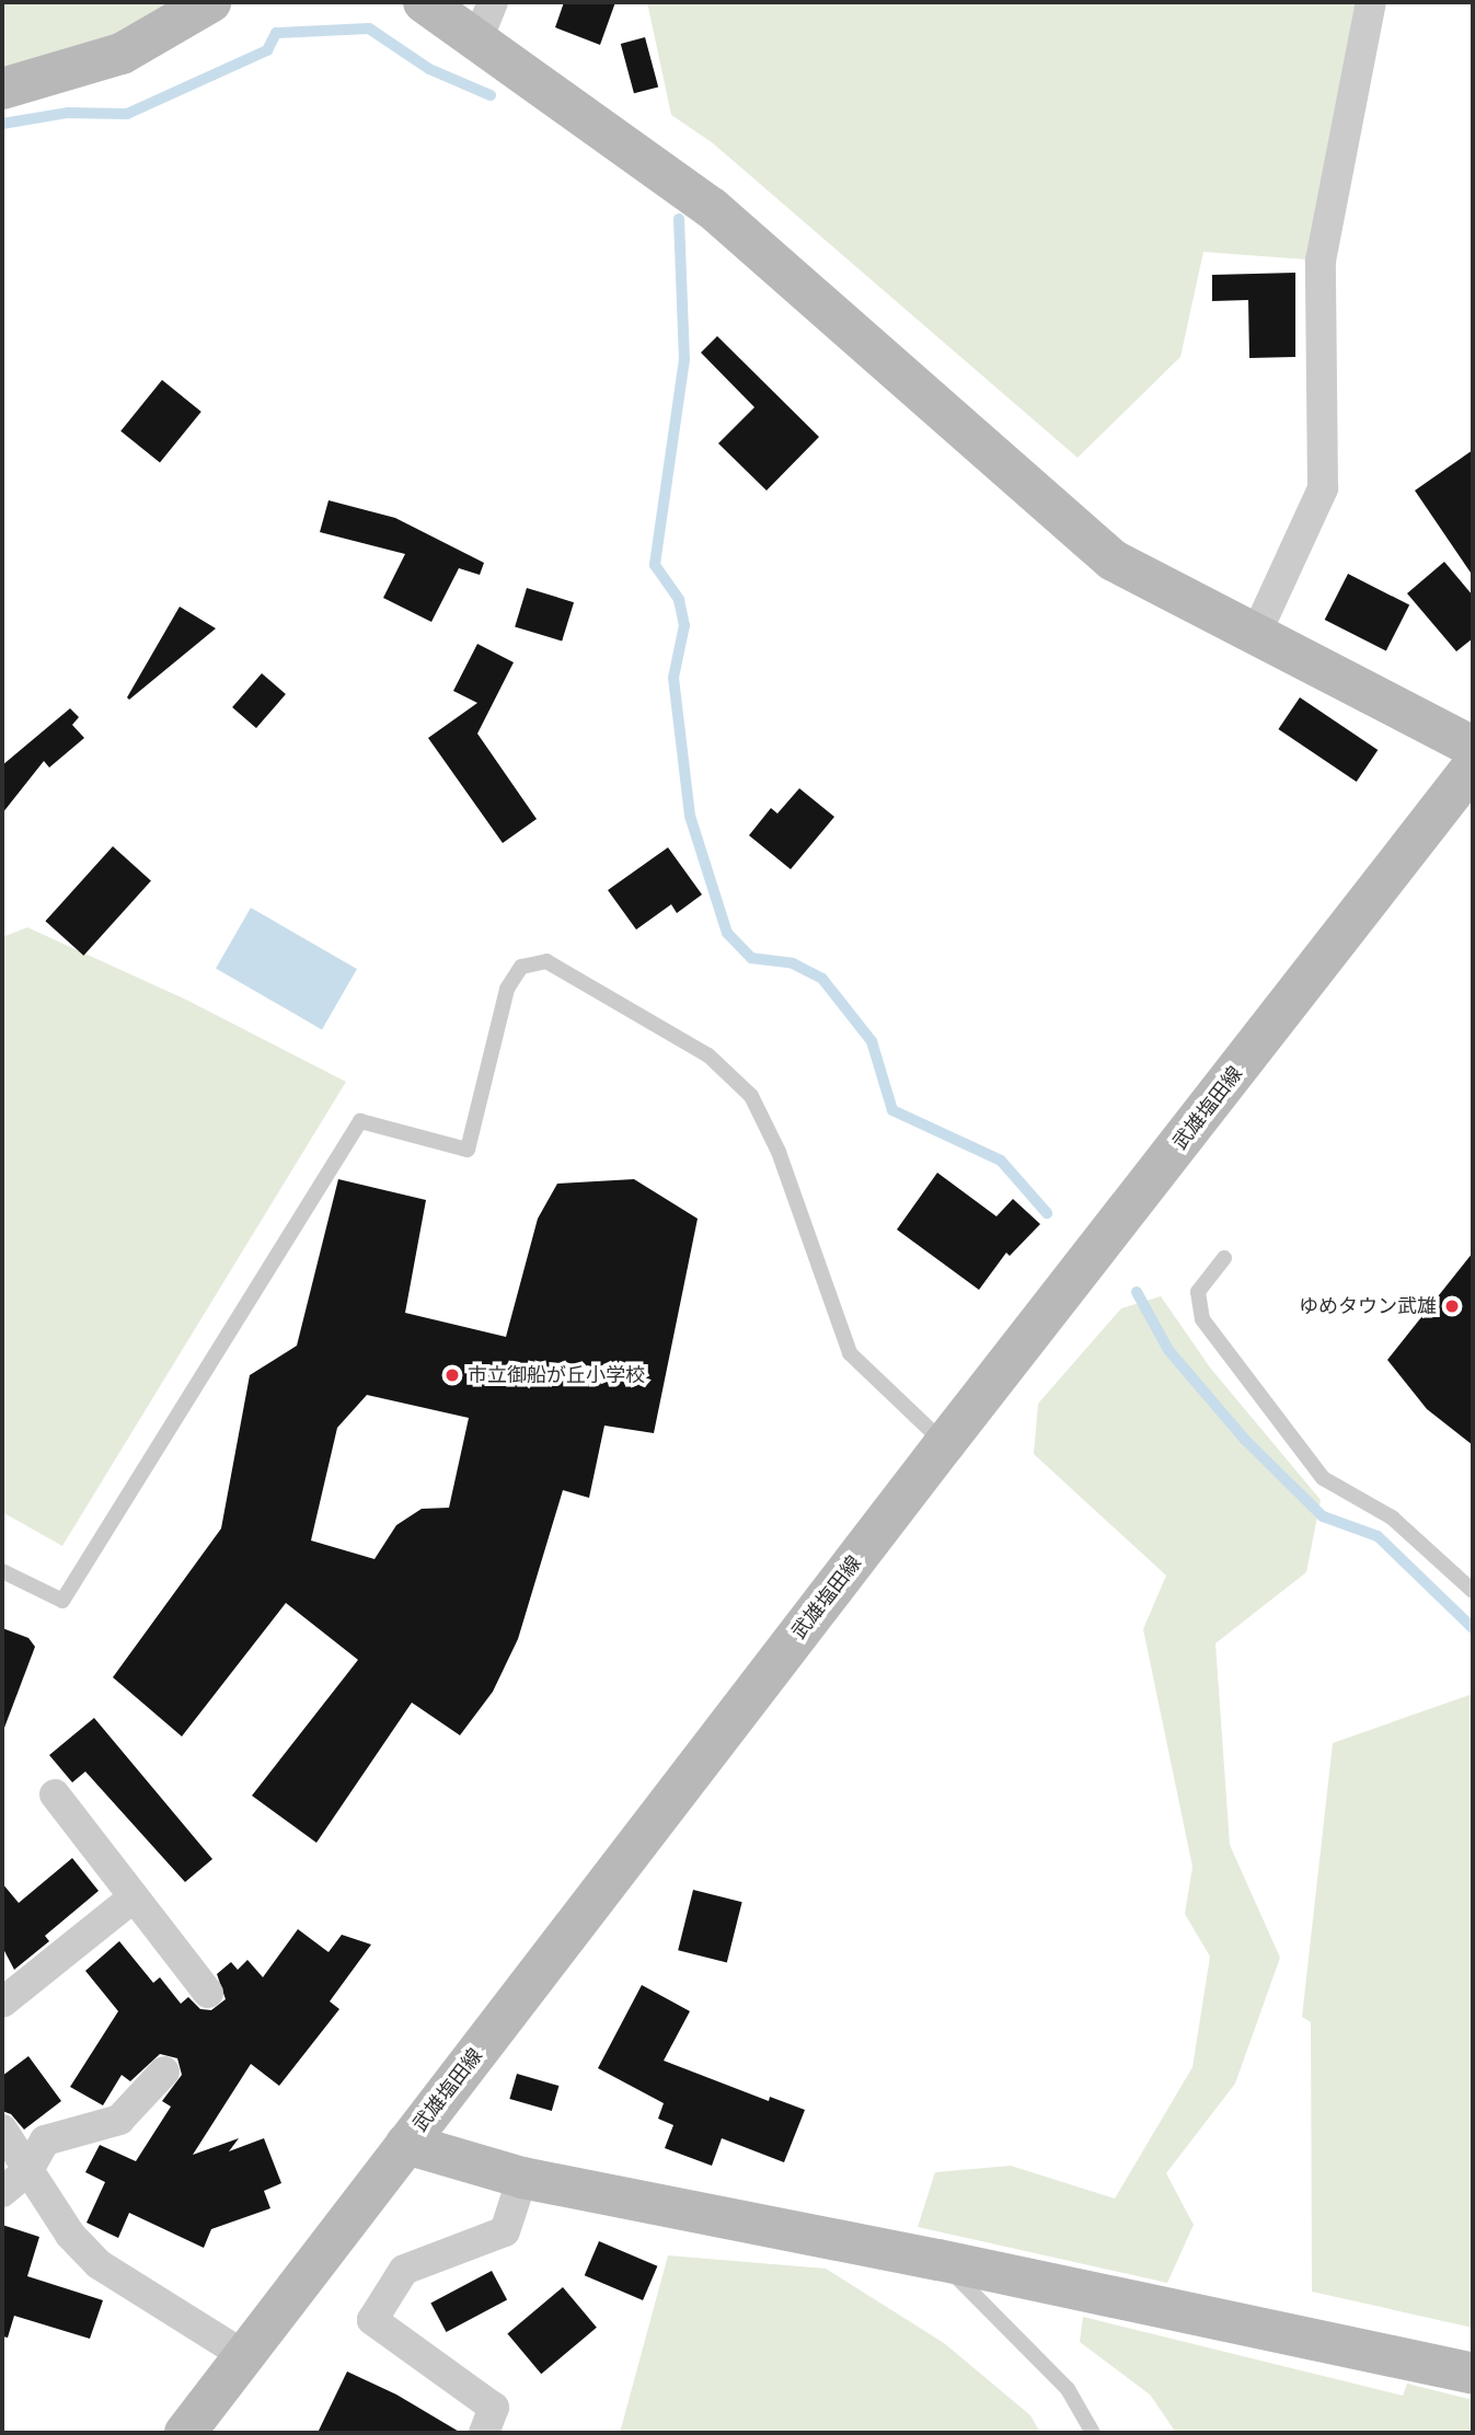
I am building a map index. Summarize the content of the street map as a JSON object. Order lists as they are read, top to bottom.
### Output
{
  "streets": {
    "street": ["武雄塩田線"]
  },
  "places": ["ゆめタウン武雄", "市立御船が丘小学校"]
}
